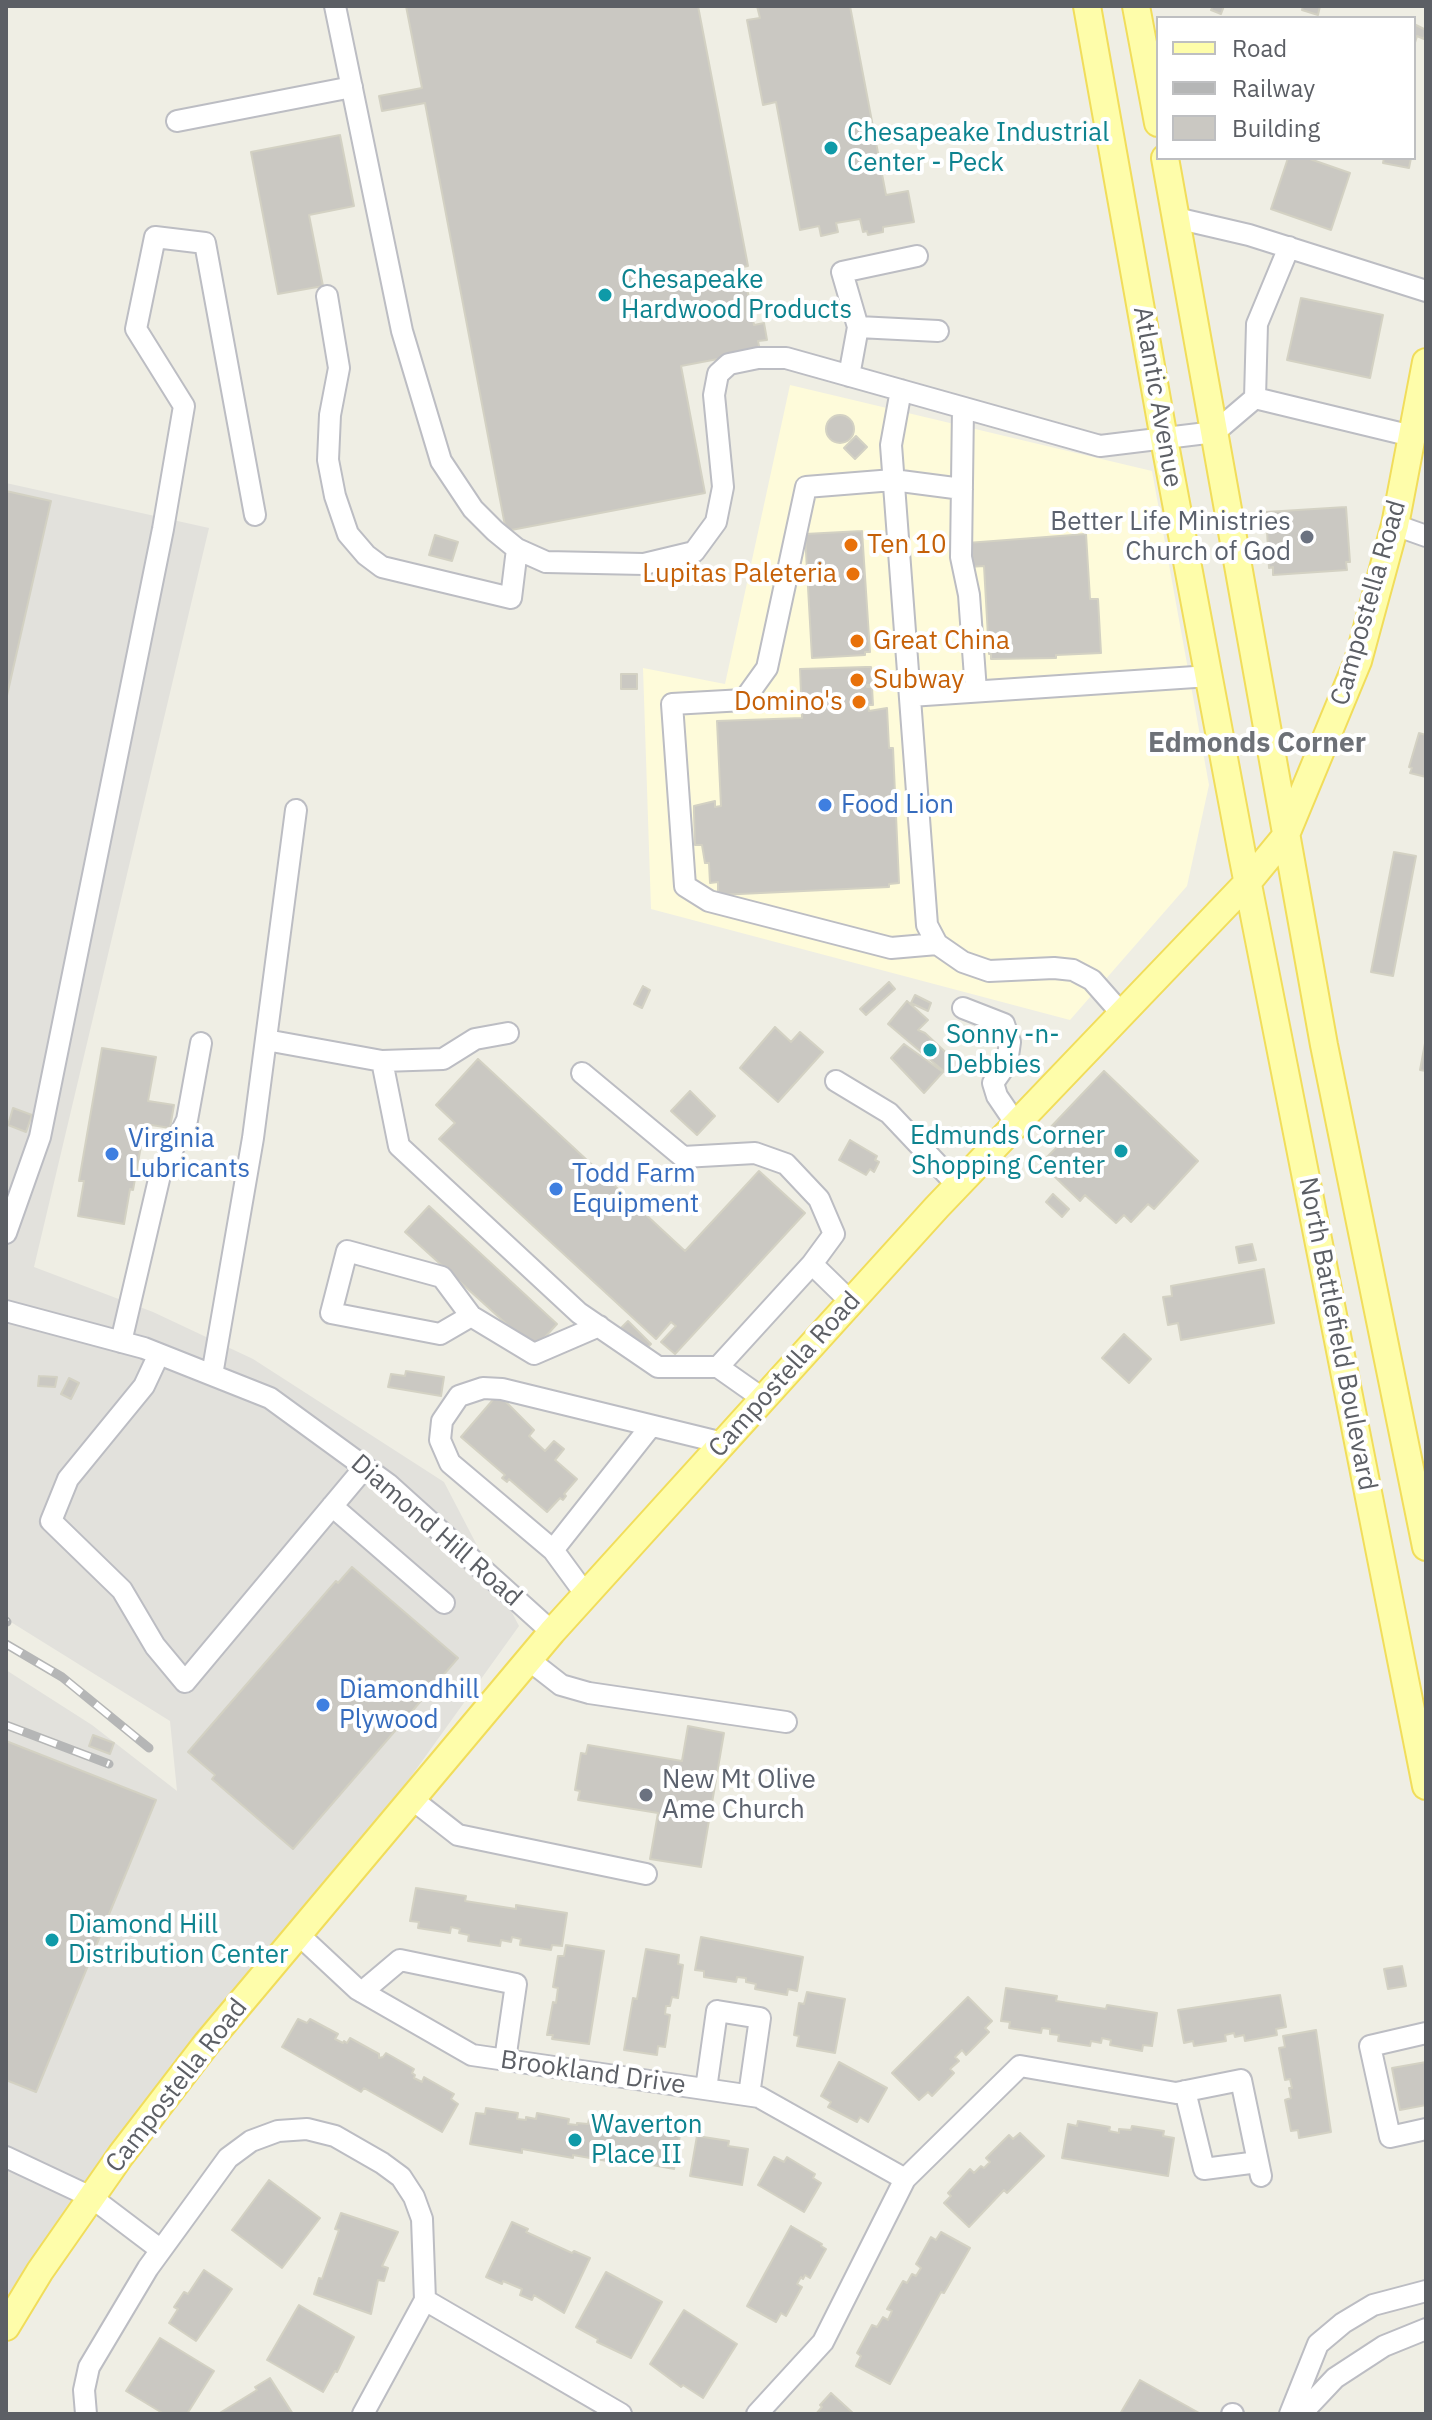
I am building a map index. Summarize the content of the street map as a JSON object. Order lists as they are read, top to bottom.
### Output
{
  "streets": {
    "main road": ["Atlantic Avenue", "Campostella Road", "North Battlefield Boulevard"],
    "street": ["Diamond Hill Road", "Brookland Drive"]
  },
  "crossings": [
    ["Atlantic Avenue", "Campostella Road"],
    ["Atlantic Avenue", "North Battlefield Boulevard"],
    ["Campostella Road", "North Battlefield Boulevard"],
    ["Campostella Road", "Diamond Hill Road"],
    ["Campostella Road", "Brookland Drive"]
  ],
  "districts": ["Edmonds Corner"],
  "places": [
    "Chesapeake Industrial Center - Peck",
    "Chesapeake Hardwood Products",
    "Better Life Ministries Church of God",
    "Ten 10",
    "Lupitas Paleteria",
    "Great China",
    "Subway",
    "Domino's",
    "Food Lion",
    "Sonny -n- Debbies",
    "Edmunds Corner Shopping Center",
    "Virginia Lubricants",
    "Todd Farm Equipment",
    "Diamondhill Plywood",
    "New Mt Olive Ame Church",
    "Diamond Hill Distribution Center",
    "Waverton Place II"
  ],
  "legend": ["Road", "Railway", "Building"]
}
